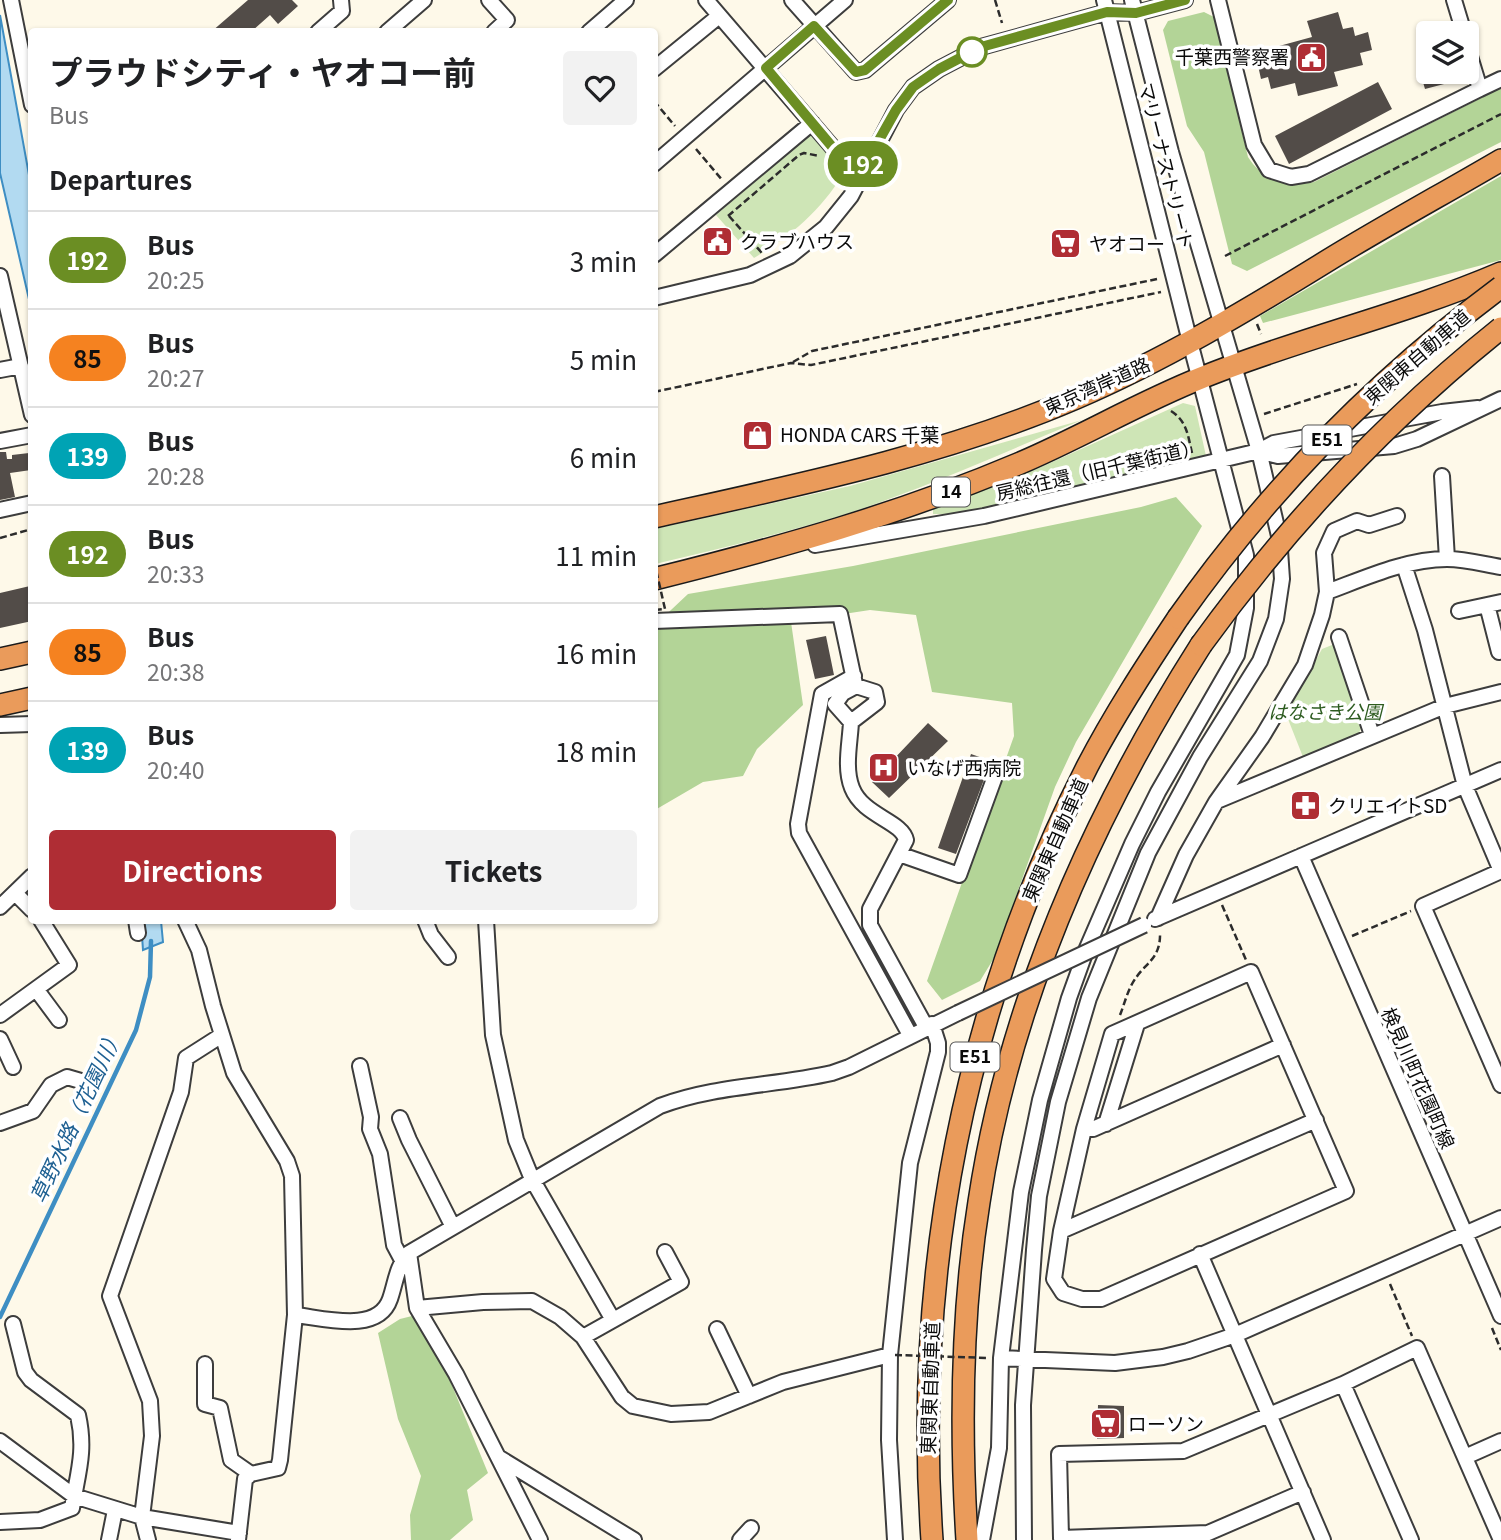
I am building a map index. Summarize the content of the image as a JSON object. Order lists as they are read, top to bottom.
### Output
{
  "streets": {
    "highway": [
      "東関東自動車道",
      "東京湾岸道路",
      "E51",
      "14"
    ],
    "street": ["マリーナストリート", "房総往還（旧千葉街道）", "検見川町花園町線"]
  },
  "crossings": [
    ["マリーナストリート", "東京湾岸道路"],
    ["マリーナストリート", "房総往還（旧千葉街道）"],
    ["東京湾岸道路", "房総往還（旧千葉街道）"]
  ],
  "water": ["草野水路（花園川）"],
  "parks": ["はなさき公園"],
  "places": {
    "public building": ["千葉西警察署", "クラブハウス"],
    "supermarket": ["ヤオコー", "ローソン"],
    "shop": ["HONDA CARS 千葉"],
    "hospital": ["いなげ西病院"],
    "pharmacy": ["クリエイトSD"]
  },
  "lines": ["bus line 192"],
  "page": {
    "on_map": "192",
    "heading": [
      ["プラウドシティ・ヤオコー前", "Bus"],
      "Departures"
    ],
    "list": [
      {
        "mark": "192",
        "name": "Bus",
        "note": "20:25",
        "value": "3 min"
      },
      {
        "mark": "85",
        "name": "Bus",
        "note": "20:27",
        "value": "5 min"
      },
      {
        "mark": "139",
        "name": "Bus",
        "note": "20:28",
        "value": "6 min"
      },
      {
        "mark": "192",
        "name": "Bus",
        "note": "20:33",
        "value": "11 min"
      },
      {
        "mark": "85",
        "name": "Bus",
        "note": "20:38",
        "value": "16 min"
      },
      {
        "mark": "139",
        "name": "Bus",
        "note": "20:40",
        "value": "18 min"
      }
    ],
    "buttons": ["Directions", "Tickets"]
  }
}
